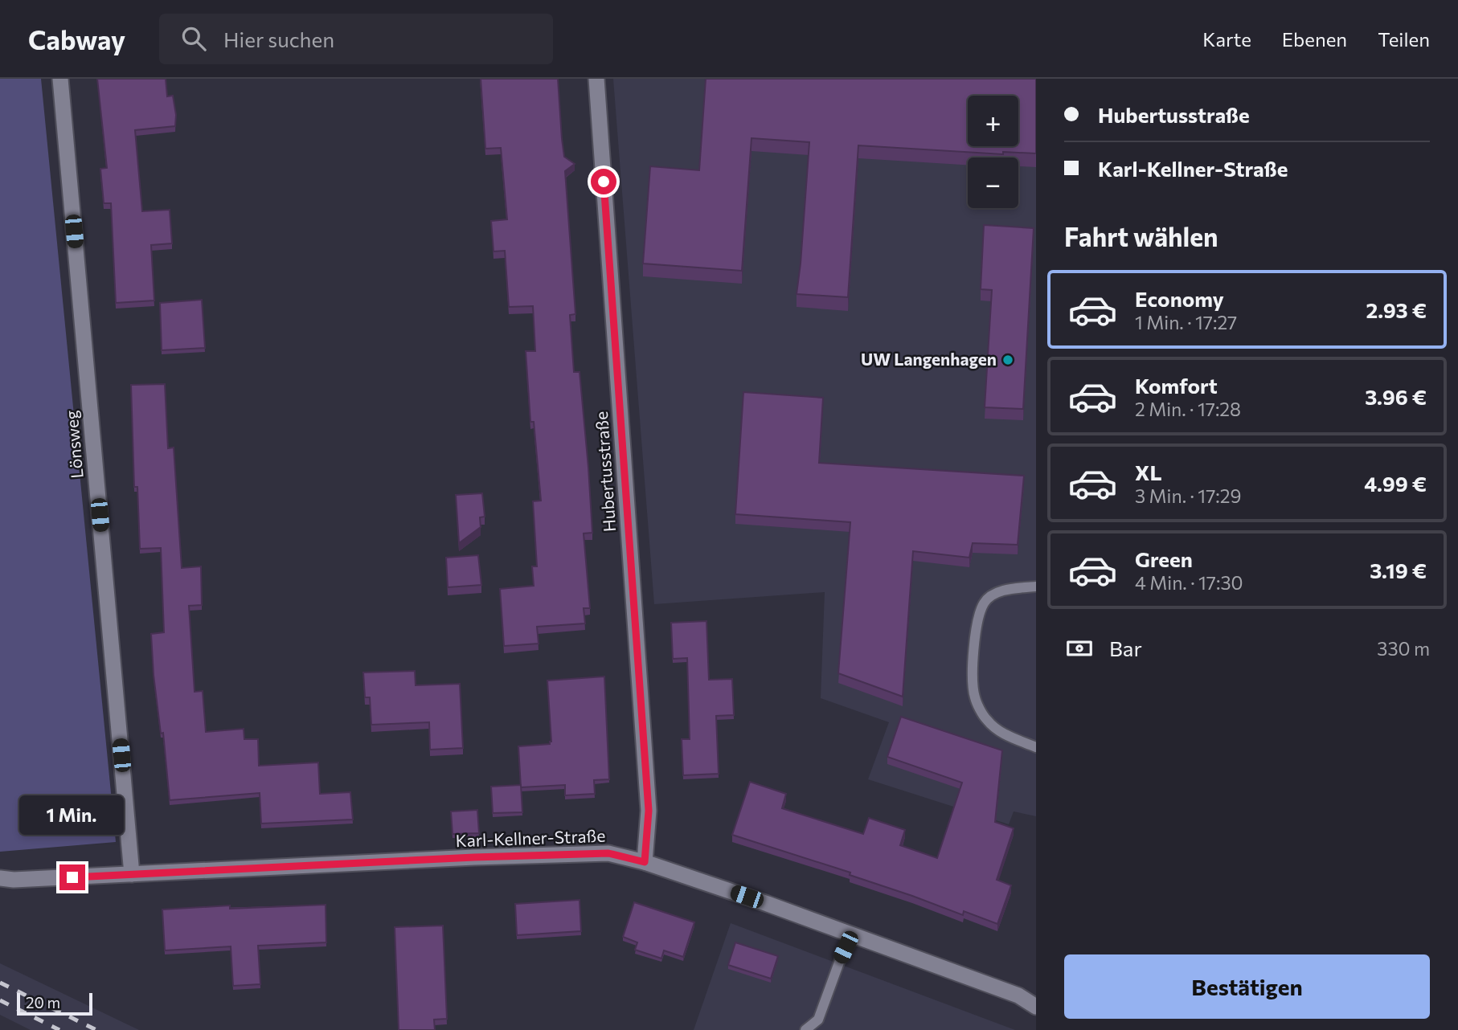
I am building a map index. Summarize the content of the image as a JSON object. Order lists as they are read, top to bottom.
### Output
{
  "streets": {
    "street": ["Lönsweg", "Hubertusstraße", "Karl-Kellner-Straße"]
  },
  "crossings": [
    ["Lönsweg", "Karl-Kellner-Straße"],
    ["Hubertusstraße", "Karl-Kellner-Straße"]
  ],
  "places": ["UW Langenhagen"],
  "scale_bar": "20 m",
  "page": {
    "header": "Cabway",
    "search": "Hier suchen",
    "nav": ["Karte", "Ebenen", "Teilen"],
    "banner": ["Hubertusstraße", "Karl-Kellner-Straße"],
    "map_buttons": ["+", "−"],
    "heading": "Fahrt wählen",
    "list": [
      {
        "name": "Economy",
        "note": "1 Min. · 17:27",
        "value": "2.93 €"
      },
      {
        "name": "Komfort",
        "note": "2 Min. · 17:28",
        "value": "3.96 €"
      },
      {
        "name": "XL",
        "note": "3 Min. · 17:29",
        "value": "4.99 €"
      },
      {
        "name": "Green",
        "note": "4 Min. · 17:30",
        "value": "3.19 €"
      }
    ],
    "pay": ["Bar", "330 m"],
    "bubble": "1 Min.",
    "buttons": "Bestätigen",
    "scale": "20 m"
  }
}
